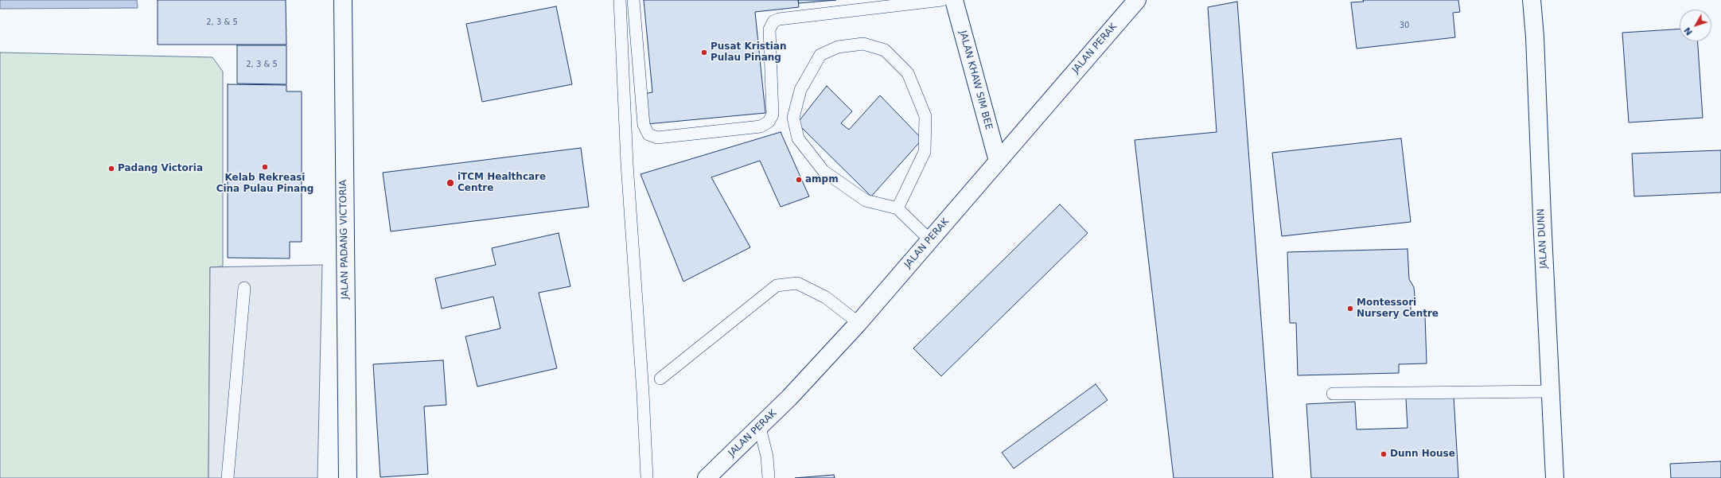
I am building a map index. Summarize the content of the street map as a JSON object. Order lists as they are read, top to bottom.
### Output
{
  "streets": {
    "street": [
      "JALAN PERAK",
      "JALAN KHAW SIM BEE",
      "JALAN DUNN",
      "JALAN PADANG VICTORIA"
    ]
  },
  "crossings": [
    ["JALAN PERAK", "JALAN KHAW SIM BEE"]
  ],
  "places": [
    "Pusat Kristian Pulau Pinang",
    "Kelab Rekreasi Cina Pulau Pinang",
    "Padang Victoria",
    "ampm",
    "iTCM Healthcare Centre",
    "Montessori Nursery Centre",
    "Dunn House"
  ],
  "house_numbers": ["2, 3 & 5", "30", "2, 3 & 5"],
  "north": "bottom left"
}
